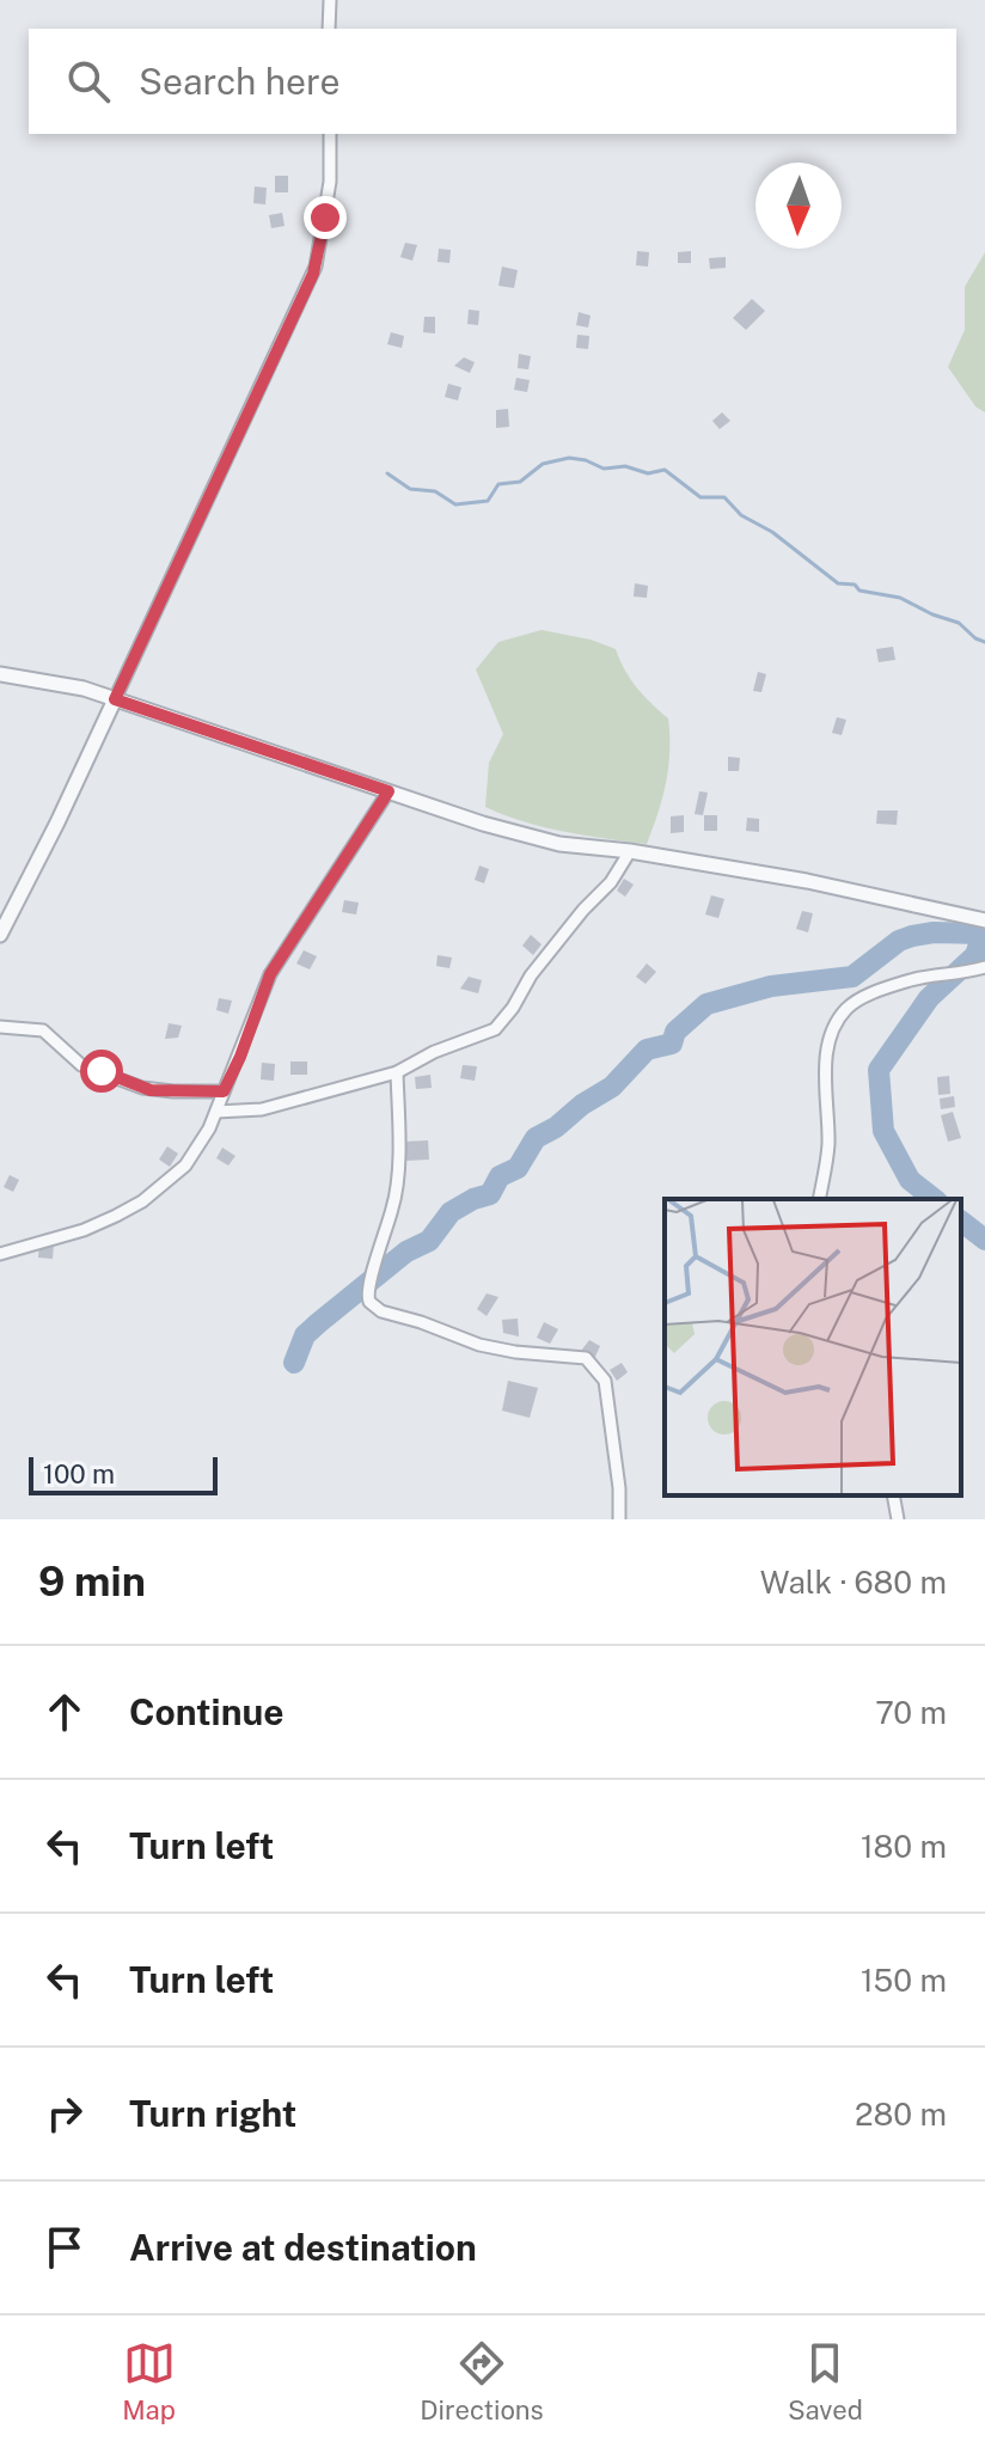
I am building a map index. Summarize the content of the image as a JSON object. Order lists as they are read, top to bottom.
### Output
{
  "scale_bar": "100 m",
  "north": "bottom",
  "page": {
    "search": "Search here",
    "scale": "100 m",
    "heading": ["9 min", "Walk · 680 m"],
    "list": [
      ["Continue", "70 m"],
      ["Turn left", "180 m"],
      ["Turn left", "150 m"],
      ["Turn right", "280 m"],
      "Arrive at destination"
    ],
    "nav": ["Map", "Directions", "Saved"]
  }
}
